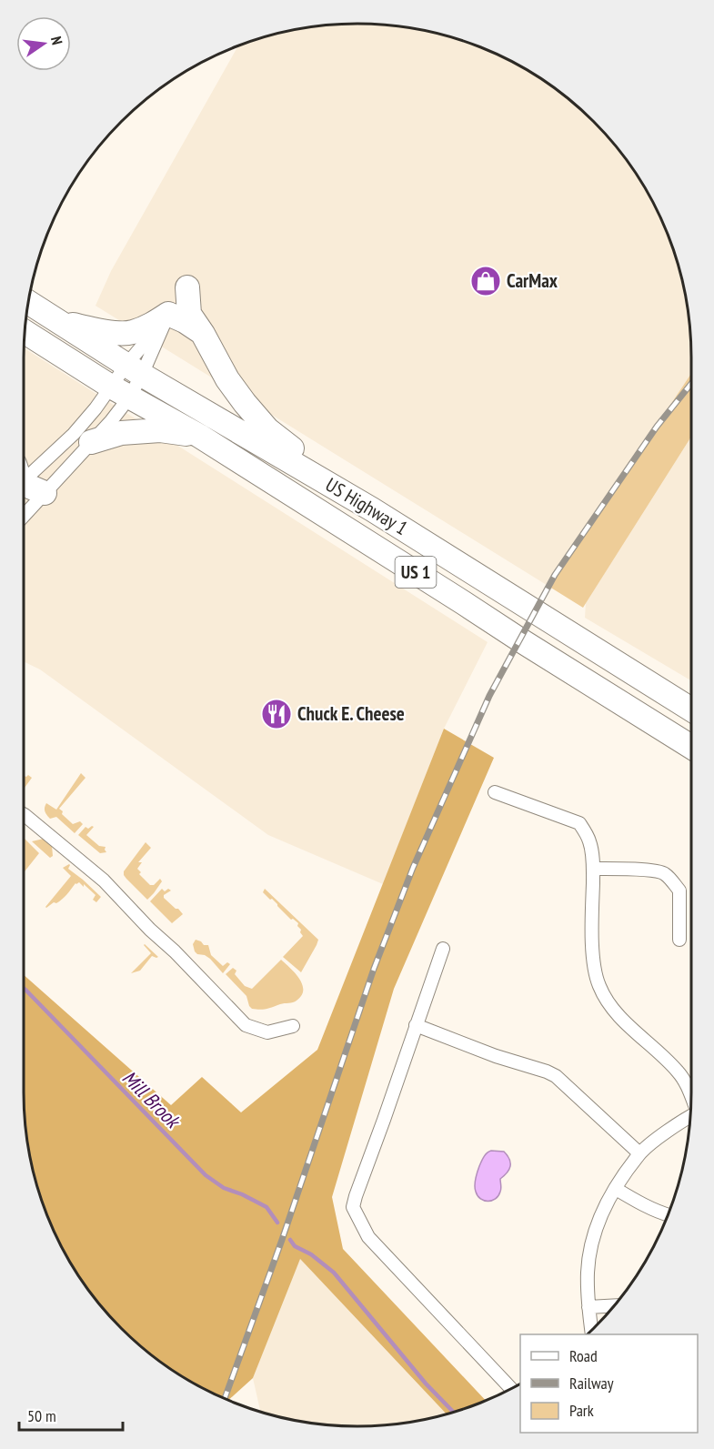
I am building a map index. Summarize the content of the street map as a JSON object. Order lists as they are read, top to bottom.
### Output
{
  "streets": {
    "highway": ["US Highway 1", "US 1"]
  },
  "crossings": [
    ["US Highway 1", "US 1"]
  ],
  "water": ["Mill Brook"],
  "places": {
    "shop": ["CarMax"],
    "restaurant": ["Chuck E. Cheese"]
  },
  "legend": ["Road", "Railway", "Park"],
  "scale_bar": "50 m",
  "north": "right"
}
